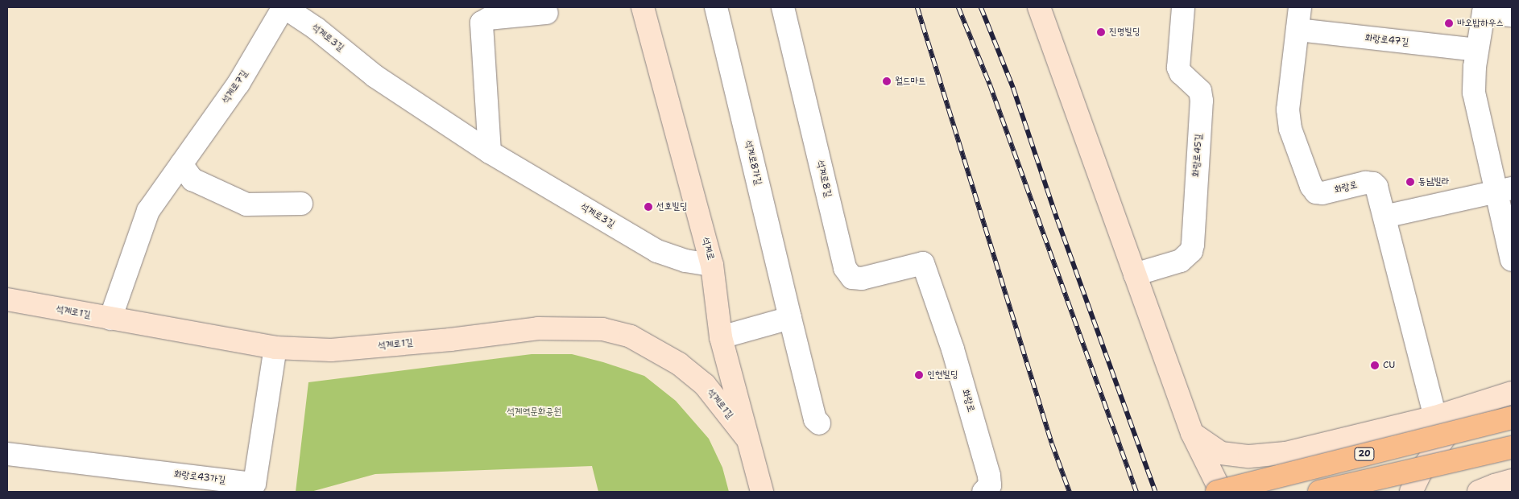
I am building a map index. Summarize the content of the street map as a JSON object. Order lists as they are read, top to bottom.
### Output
{
  "streets": {
    "main road": ["20"],
    "street": [
      "석계로3길",
      "화랑로47길",
      "석계로7길",
      "화랑로45길",
      "석계로8가길",
      "석계로8길",
      "화랑로",
      "석계로",
      "석계로1길",
      "화랑로43가길"
    ]
  },
  "crossings": [
    ["석계로3길", "석계로7길"],
    ["석계로3길", "석계로"],
    ["화랑로47길", "화랑로"],
    ["석계로7길", "석계로1길"],
    ["석계로8길", "화랑로"],
    ["석계로", "석계로1길"],
    ["석계로1길", "화랑로43가길"]
  ],
  "parks": ["석계역문화공원"],
  "places": [
    "바오밥하우스",
    "진명빌딩",
    "월드마트",
    "동남빌라",
    "선호빌딩",
    "CU",
    "인현빌딩"
  ]
}
